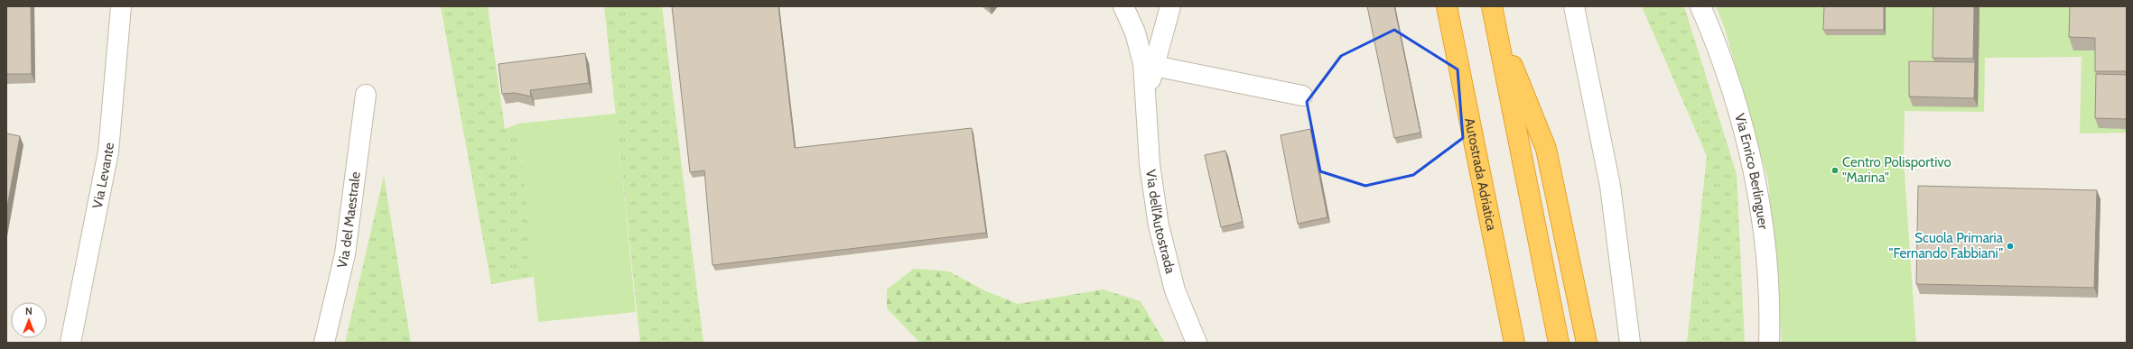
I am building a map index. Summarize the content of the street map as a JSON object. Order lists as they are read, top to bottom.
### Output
{
  "streets": {
    "highway": ["Autostrada Adriatica"],
    "street": [
      "Via Enrico Berlinguer",
      "Via Levante",
      "Via del Maestrale",
      "Via dell'Autostrada"
    ]
  },
  "places": ["Centro Polisportivo \"Marina\"", "Scuola Primaria \"Fernando Fabbiani\""],
  "north": "top"
}
